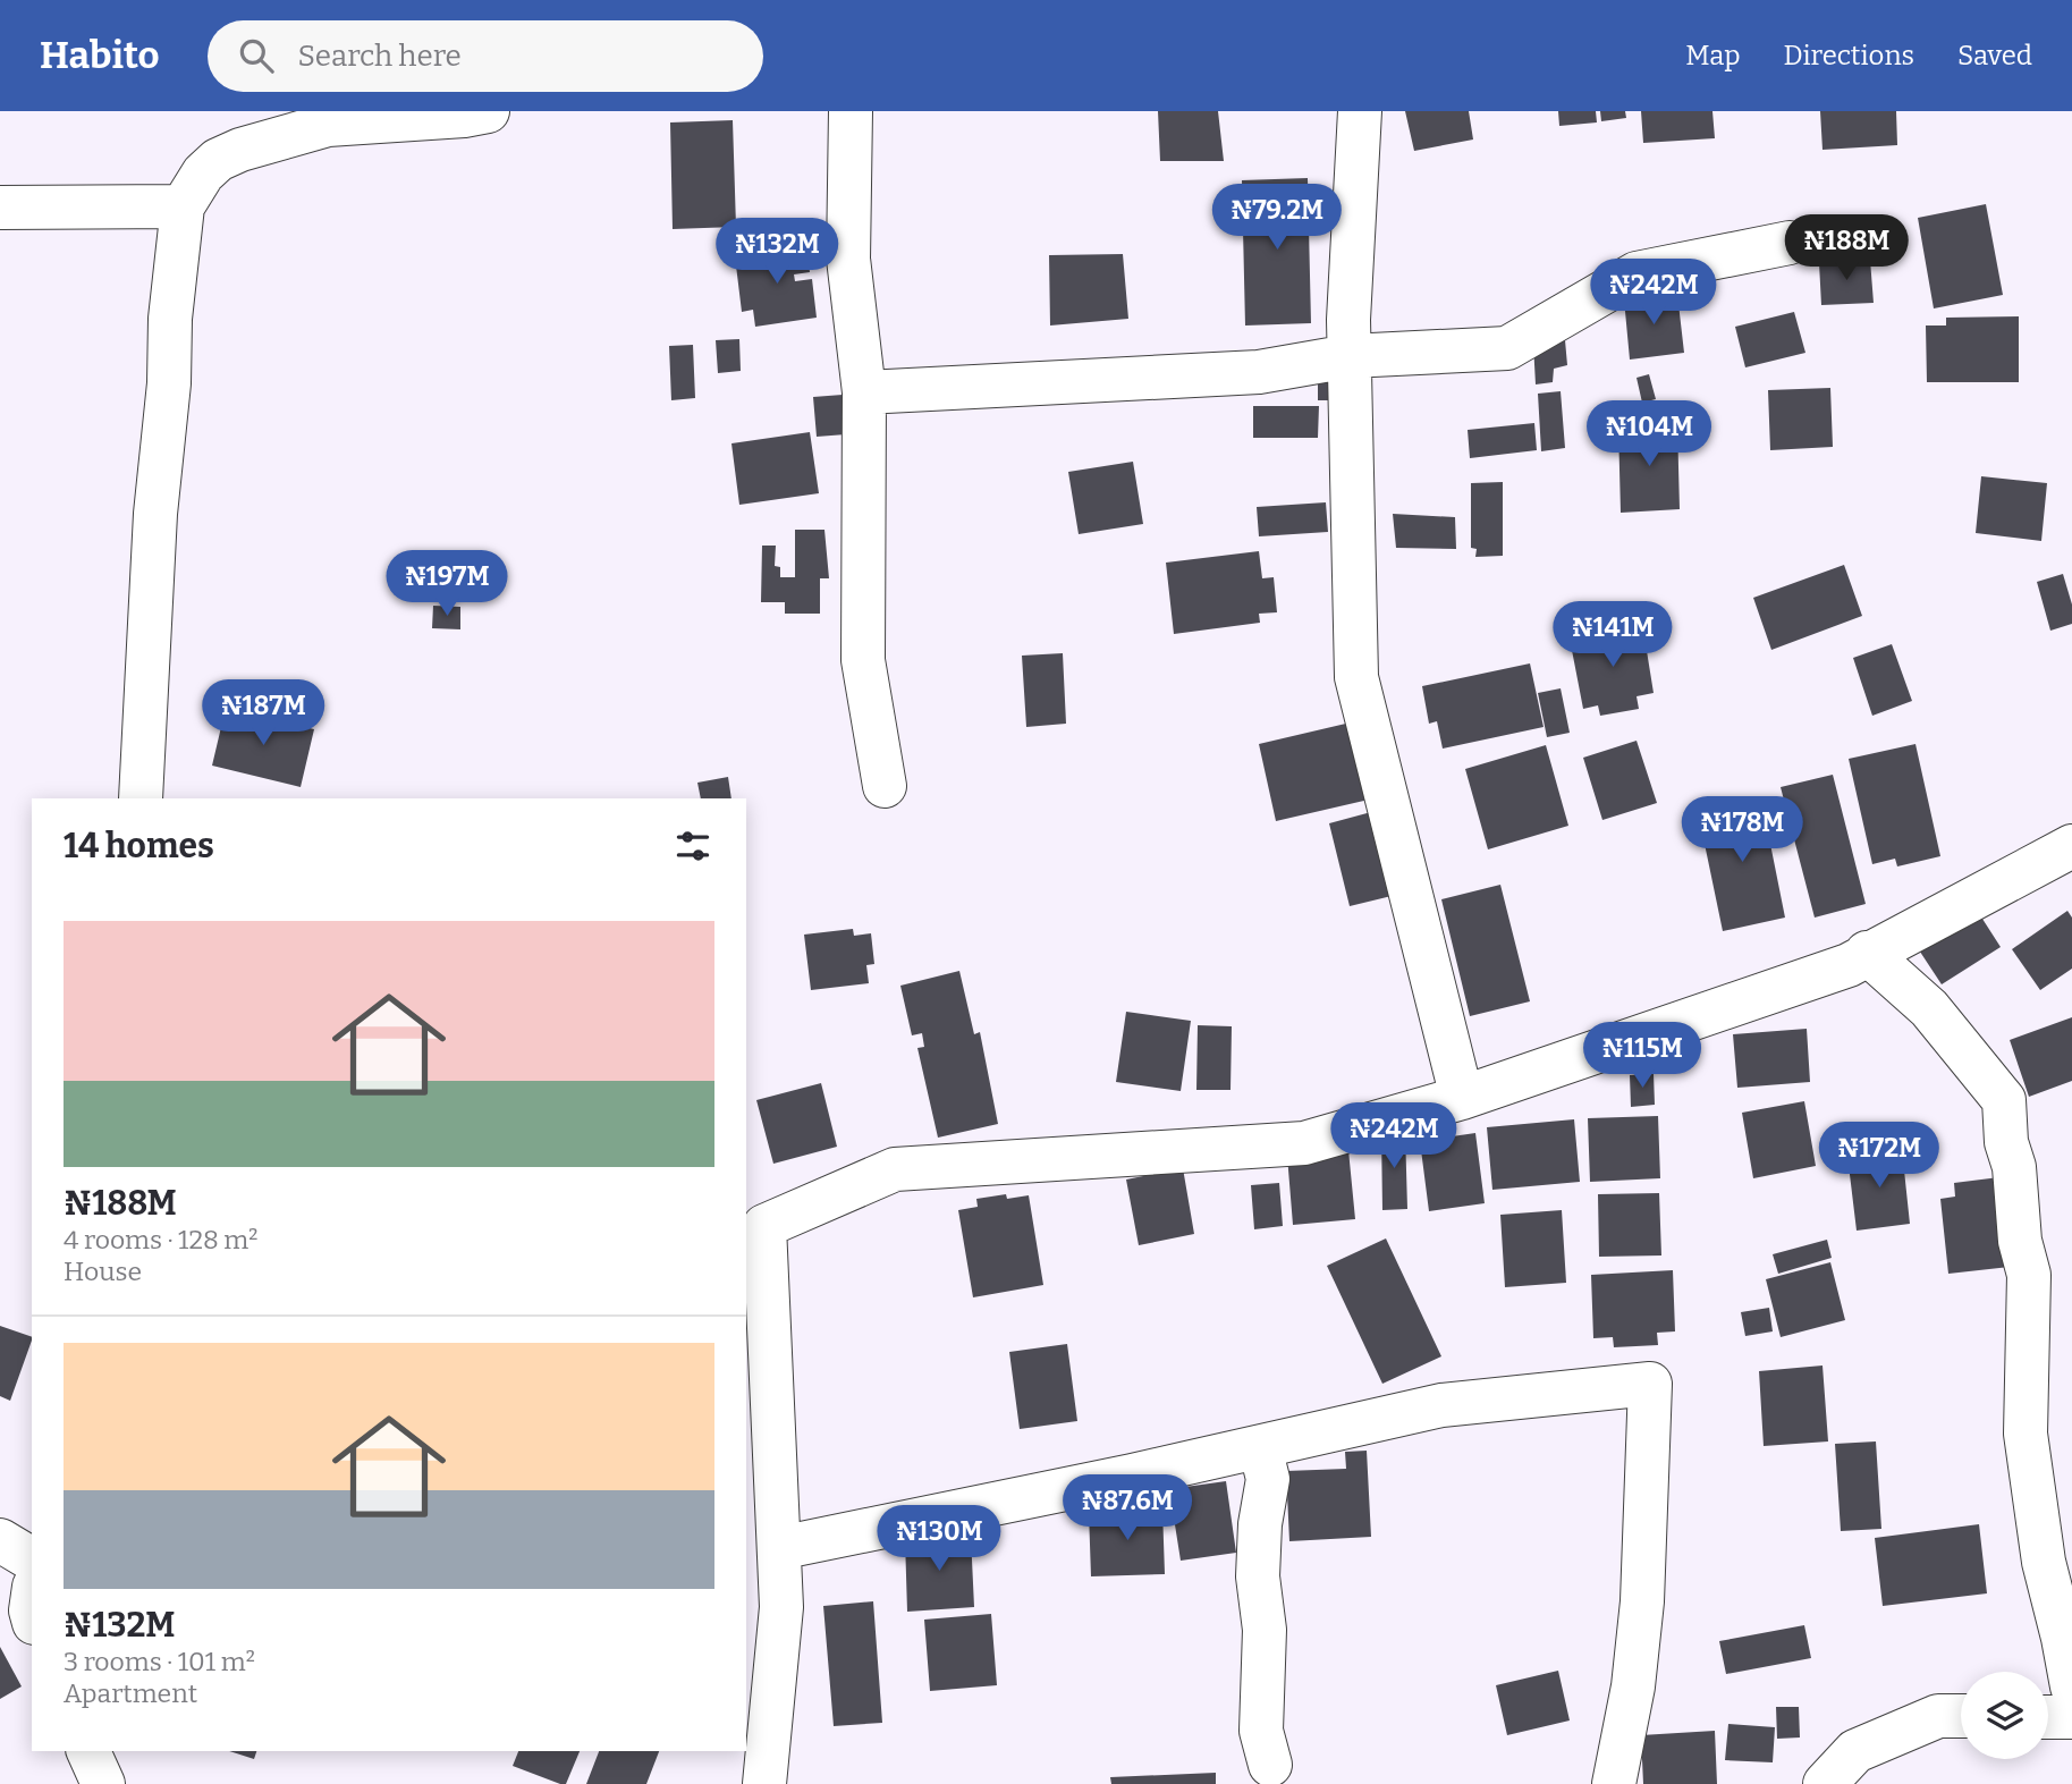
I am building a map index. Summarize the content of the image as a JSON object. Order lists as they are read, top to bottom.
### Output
{
  "page": {
    "header": "Habito",
    "search": "Search here",
    "nav": ["Map", "Directions", "Saved"],
    "price": [
      "₦79.2M",
      "₦188M",
      "₦132M",
      "₦242M",
      "₦104M",
      "₦197M",
      "₦141M",
      "₦187M",
      "₦178M",
      "₦115M",
      "₦242M",
      "₦172M",
      "₦87.6M",
      "₦130M"
    ],
    "heading": "14 homes",
    "list": [
      {
        "name": "₦188M",
        "note": "4 rooms · 128 m² · House"
      },
      {
        "name": "₦132M",
        "note": "3 rooms · 101 m² · Apartment"
      }
    ]
  }
}
